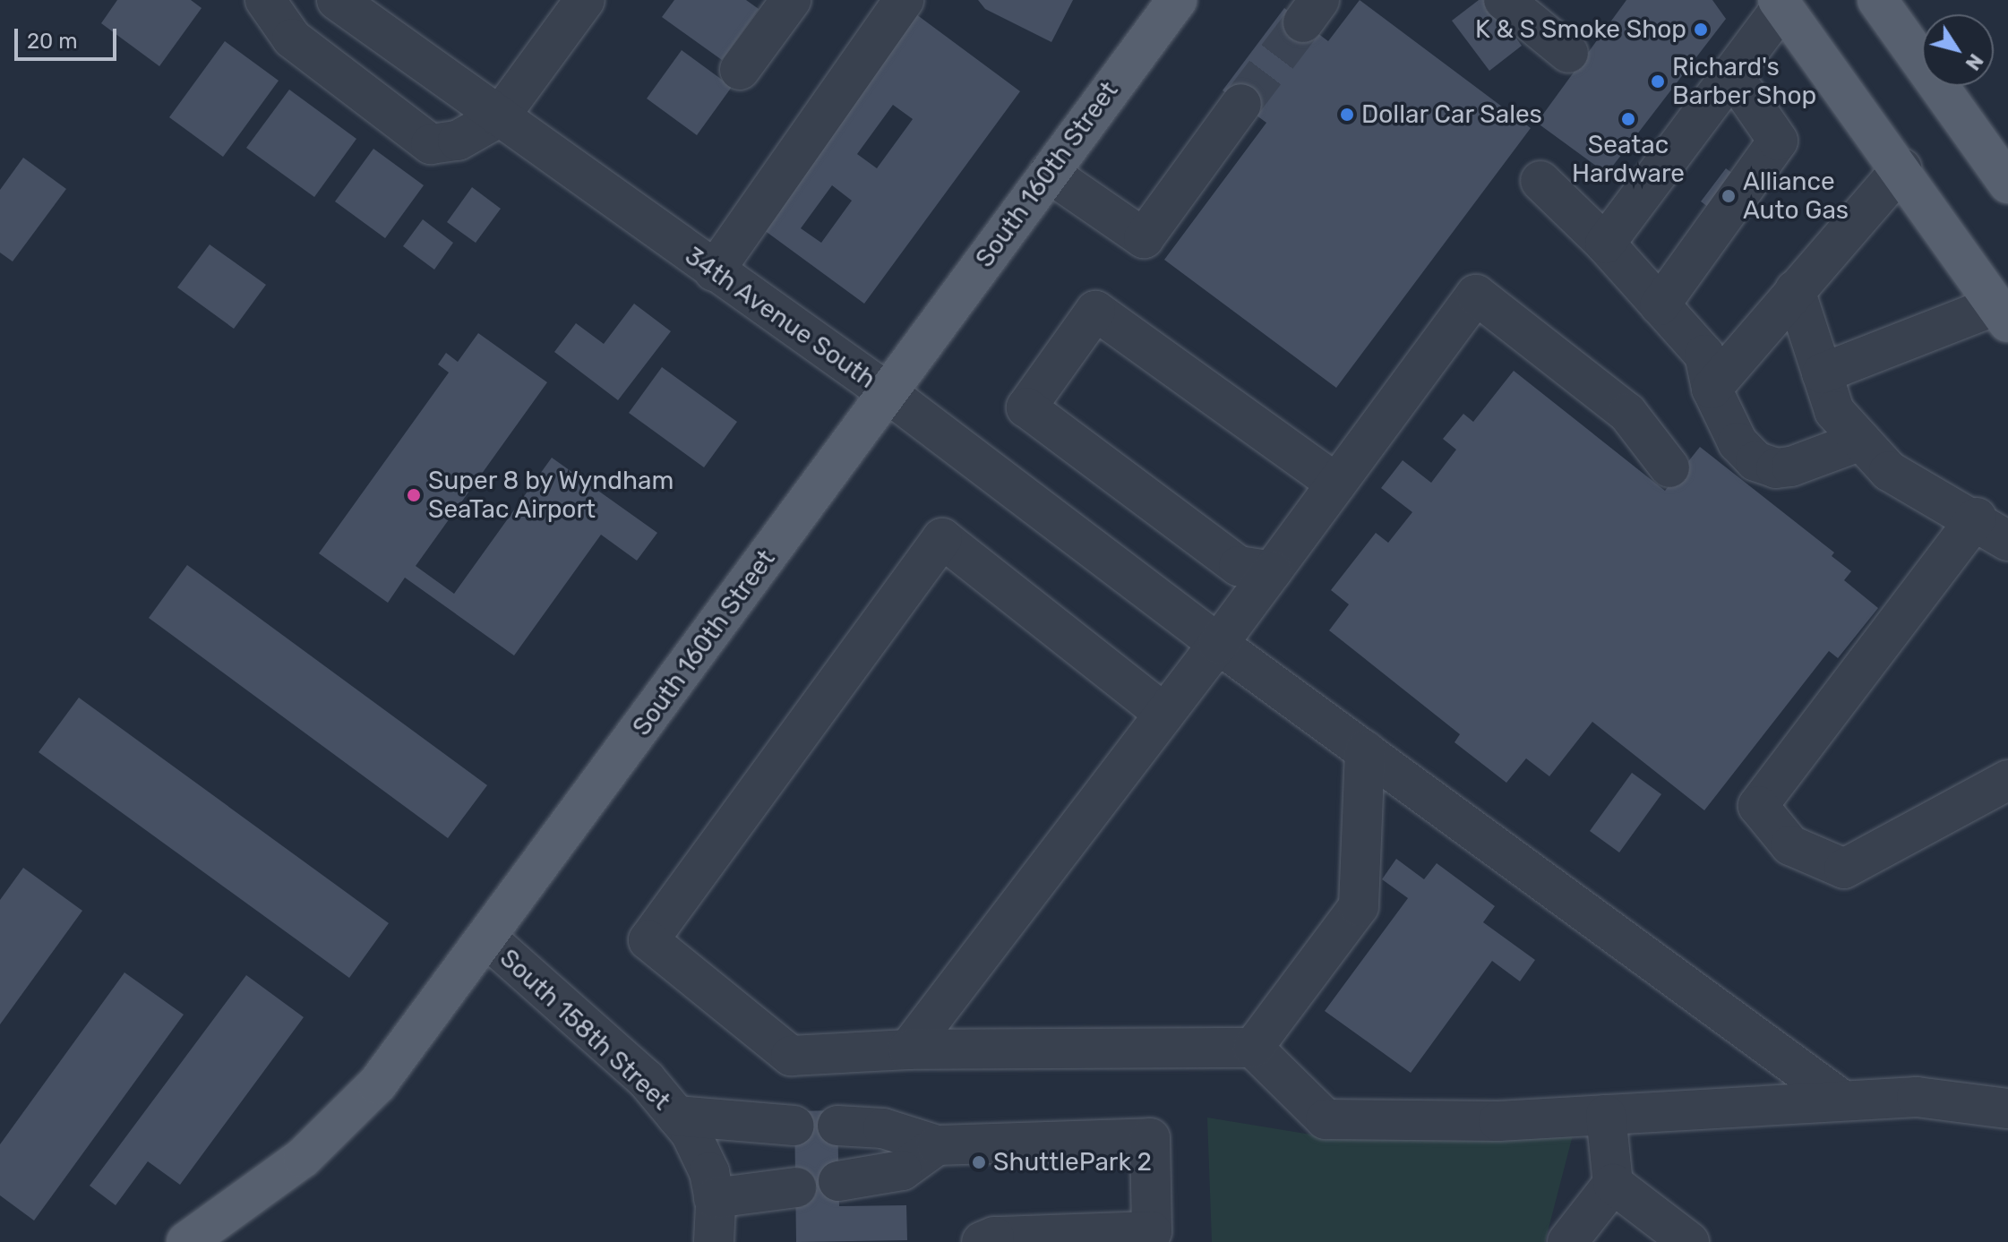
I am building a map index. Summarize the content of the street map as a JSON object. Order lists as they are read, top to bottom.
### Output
{
  "streets": {
    "main road": ["South 160th Street"],
    "street": ["34th Avenue South", "South 158th Street"]
  },
  "crossings": [
    ["South 160th Street", "34th Avenue South"],
    ["South 160th Street", "South 158th Street"]
  ],
  "places": [
    "K & S Smoke Shop",
    "Richard's Barber Shop",
    "Dollar Car Sales",
    "Seatac Hardware",
    "Alliance Auto Gas",
    "Super 8 by Wyndham SeaTac Airport",
    "ShuttlePark 2"
  ],
  "scale_bar": "20 m",
  "north": "bottom right"
}
